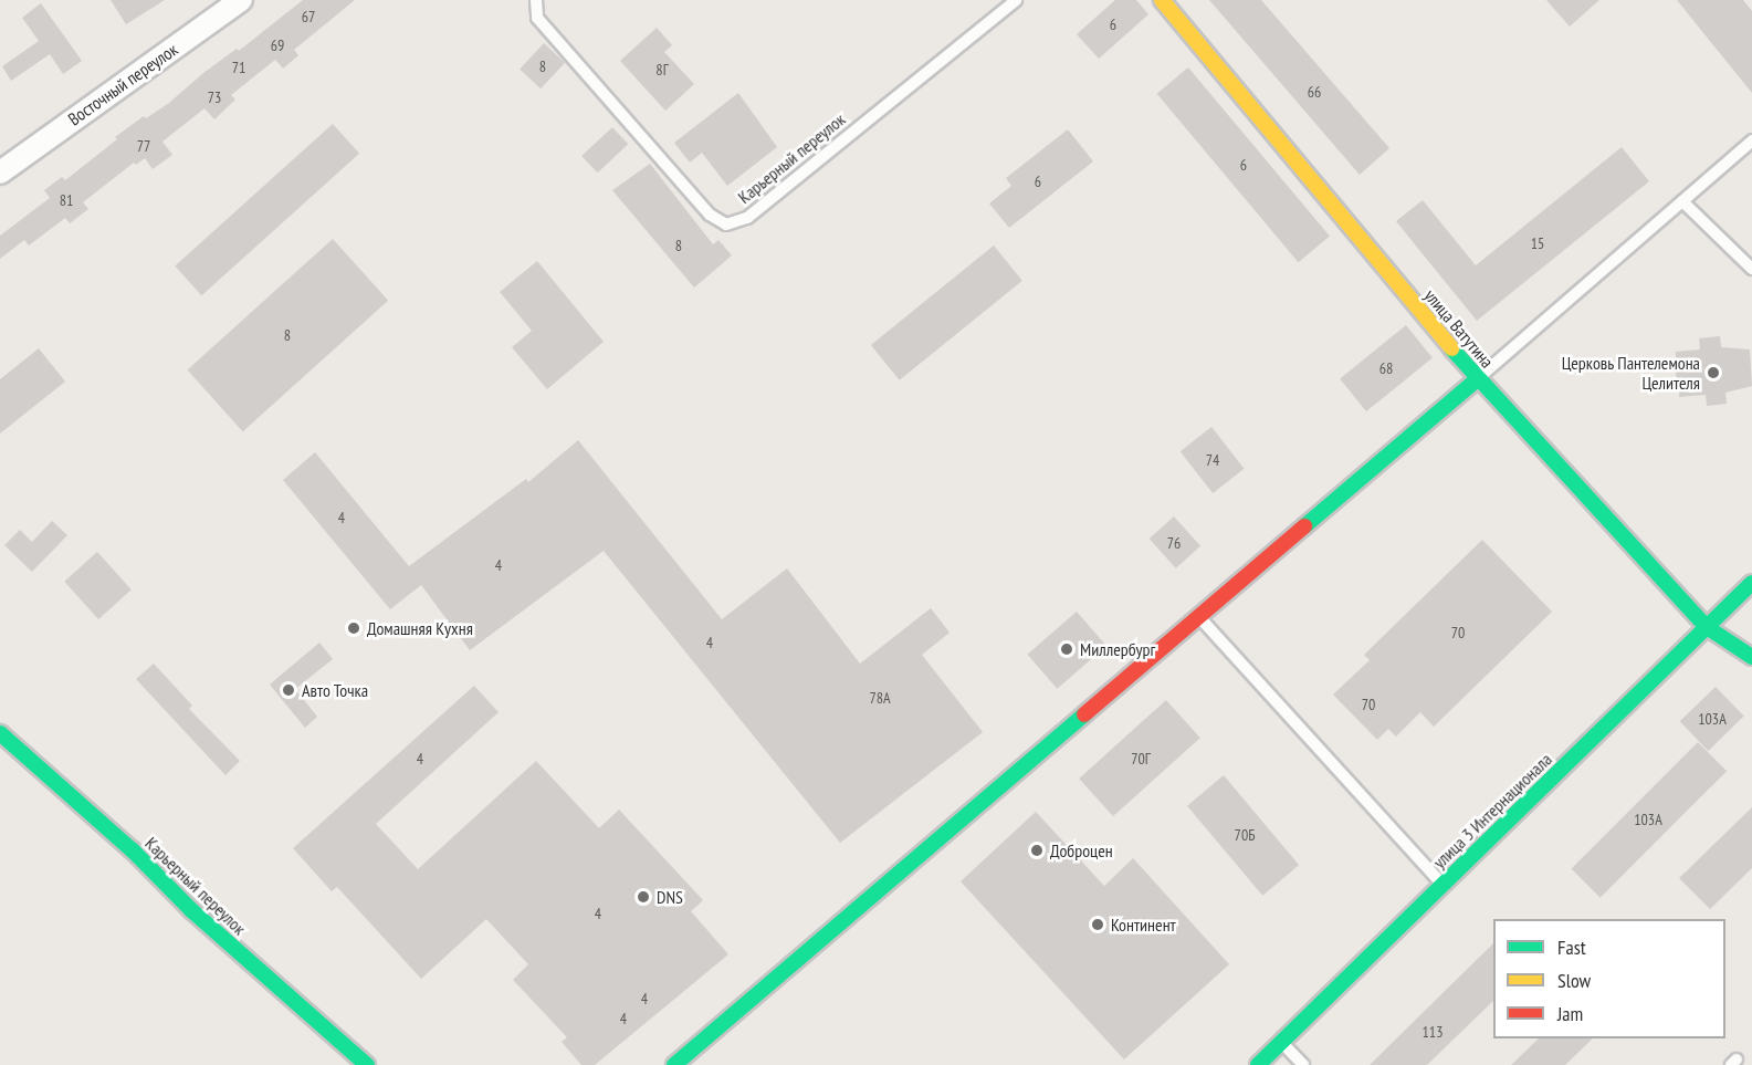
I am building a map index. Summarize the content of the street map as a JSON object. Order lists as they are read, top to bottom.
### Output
{
  "streets": {
    "street": [
      "Восточный переулок",
      "Карьерный переулок",
      "улица Ватутина",
      "улица 3 Интернационала"
    ]
  },
  "crossings": [
    ["улица Ватутина", "улица 3 Интернационала"]
  ],
  "places": [
    "Церковь Пантелемона Целителя",
    "Домашняя Кухня",
    "Миллербург",
    "Авто Точка",
    "Доброцен",
    "DNS",
    "Континент"
  ],
  "house_numbers": [
    "67",
    "6",
    "69",
    "8",
    "71",
    "8Г",
    "66",
    "73",
    "77",
    "6",
    "6",
    "81",
    "15",
    "8",
    "8",
    "68",
    "74",
    "4",
    "76",
    "4",
    "70",
    "4",
    "78А",
    "70",
    "103А",
    "4",
    "70Г",
    "103А",
    "70Б",
    "4",
    "4",
    "4",
    "113"
  ],
  "legend": ["Fast", "Slow", "Jam"]
}
